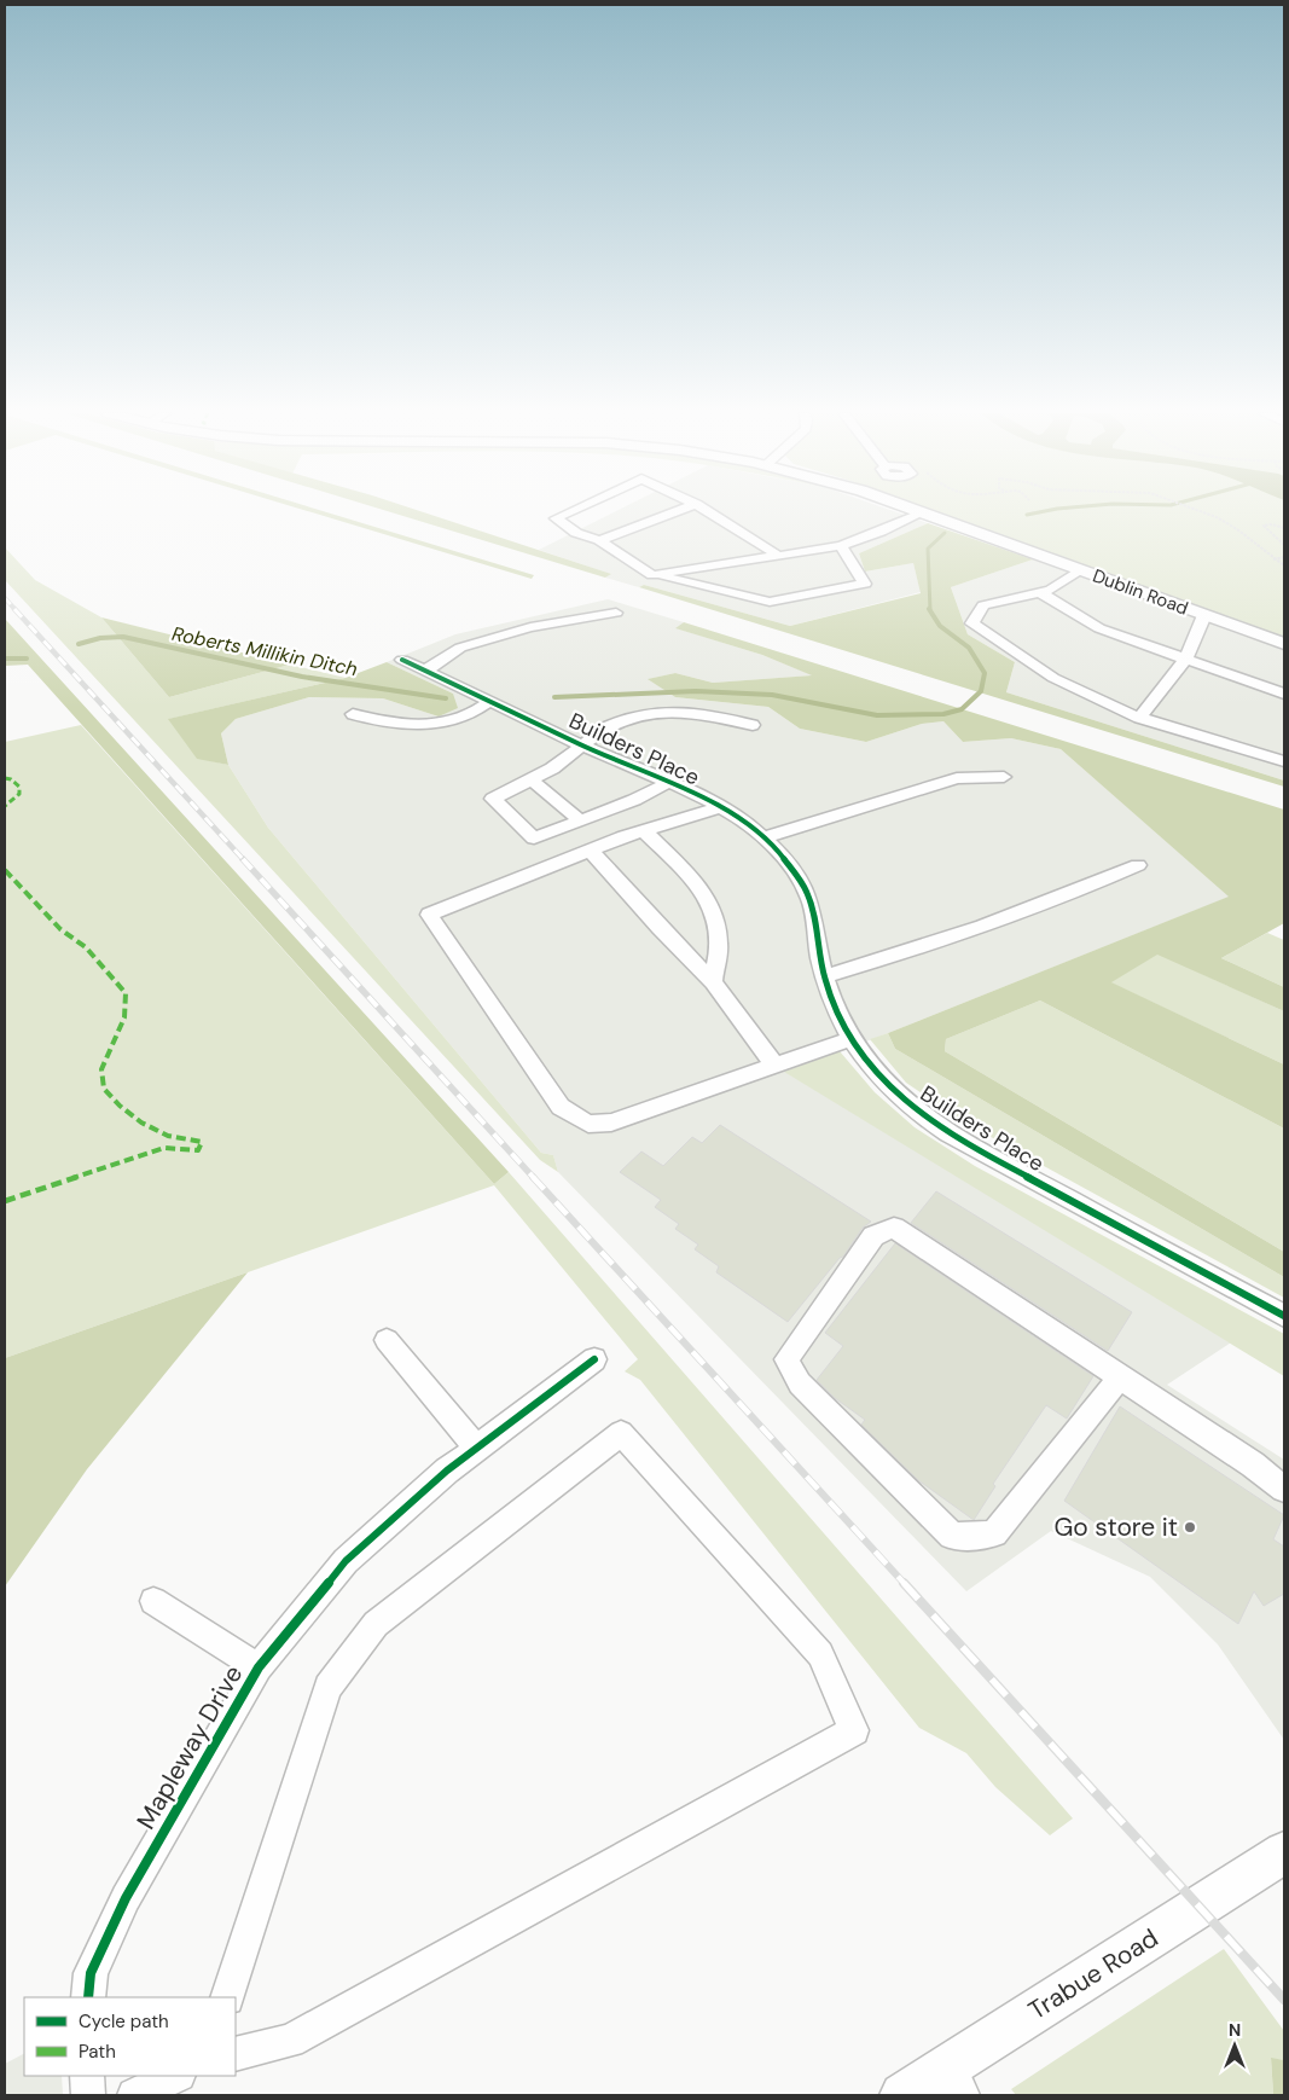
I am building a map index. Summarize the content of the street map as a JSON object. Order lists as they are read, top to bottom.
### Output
{
  "streets": {
    "main road": ["Dublin Road", "Trabue Road"],
    "street": ["Builders Place", "Mapleway Drive"]
  },
  "water": ["Roberts Millikin Ditch"],
  "places": ["Go store it"],
  "legend": ["Cycle path", "Path"],
  "north": "top"
}
